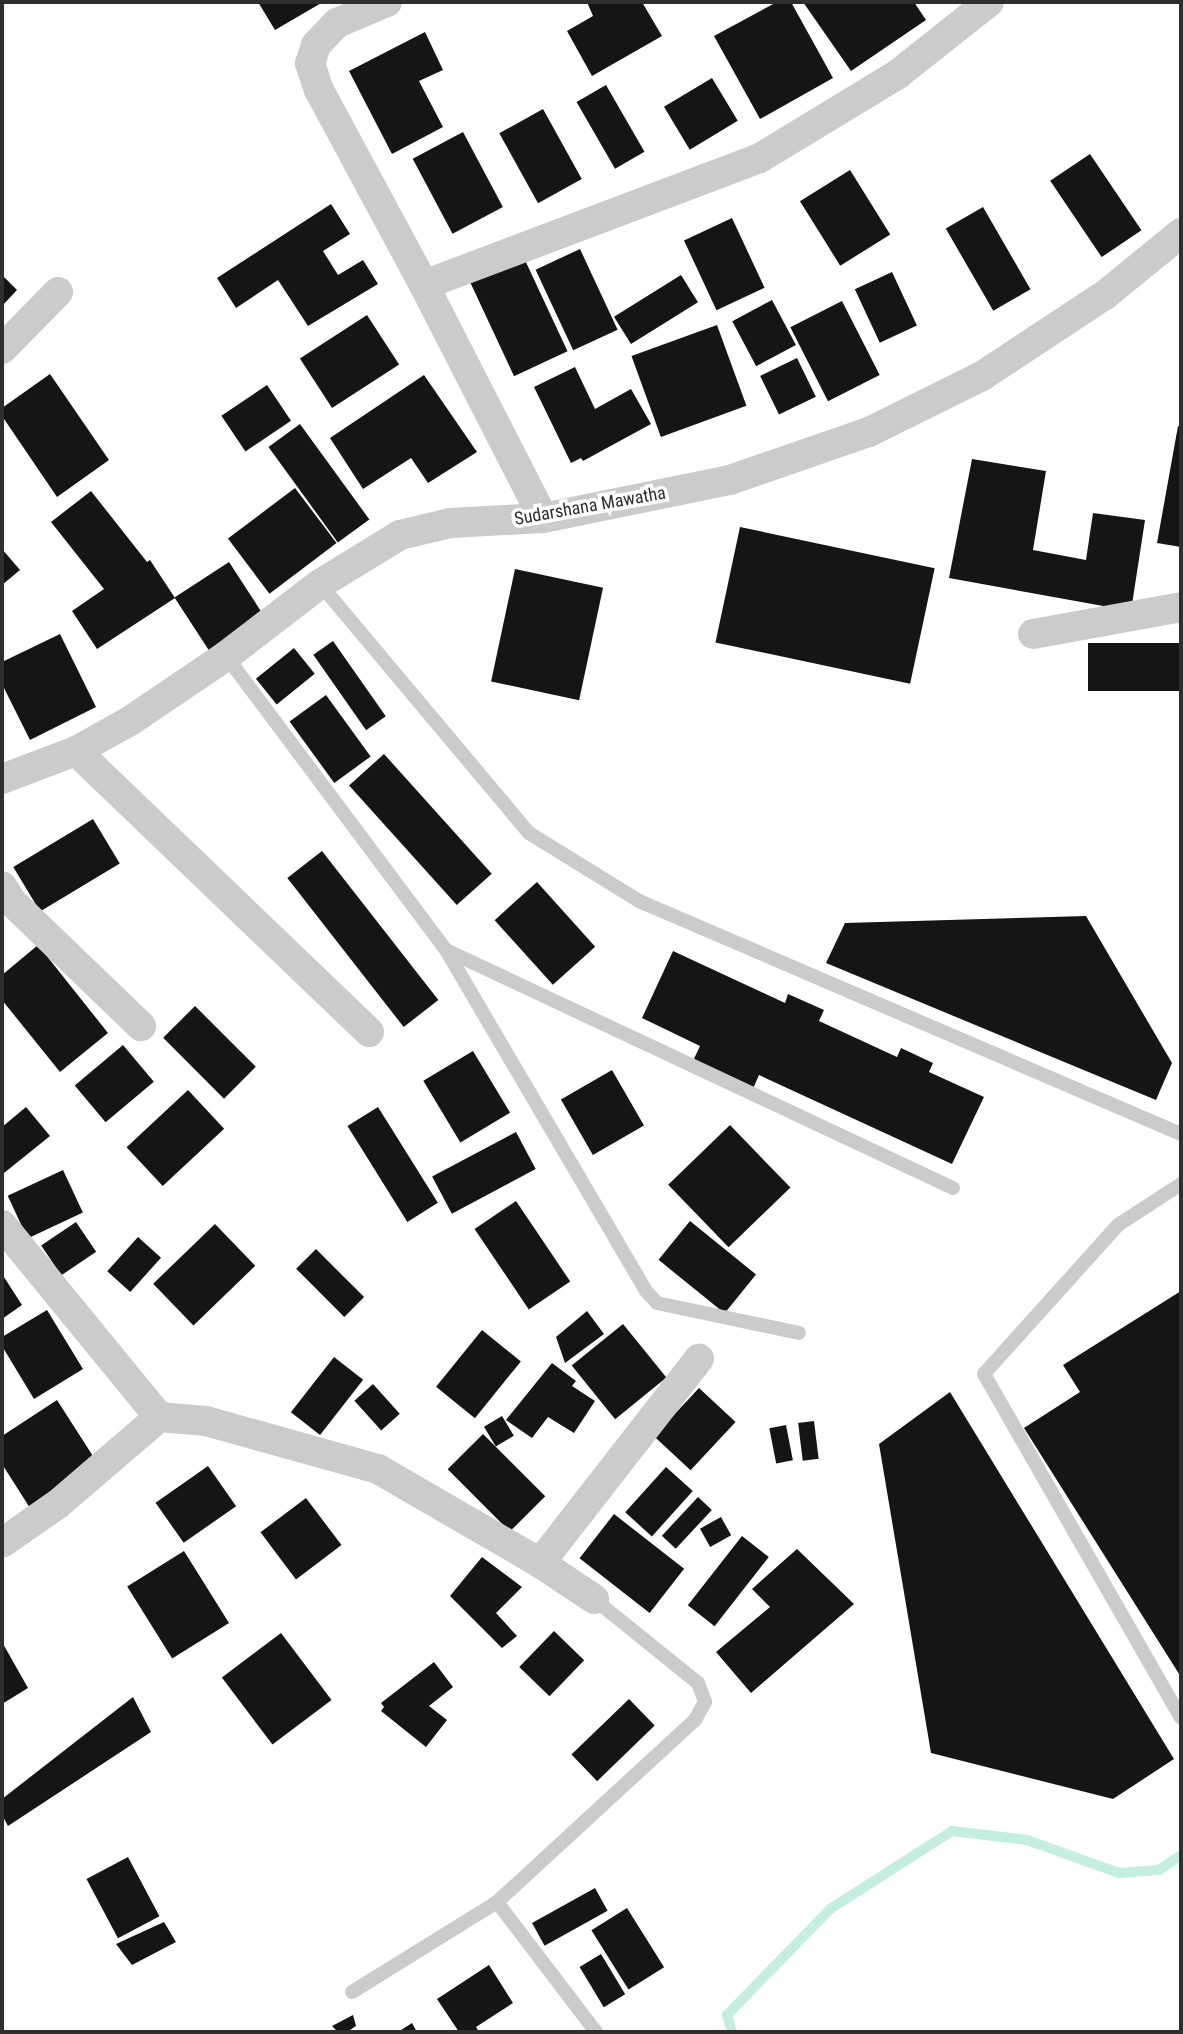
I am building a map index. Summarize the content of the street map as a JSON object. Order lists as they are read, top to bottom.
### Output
{
  "streets": {
    "street": ["Sudarshana Mawatha"]
  }
}
